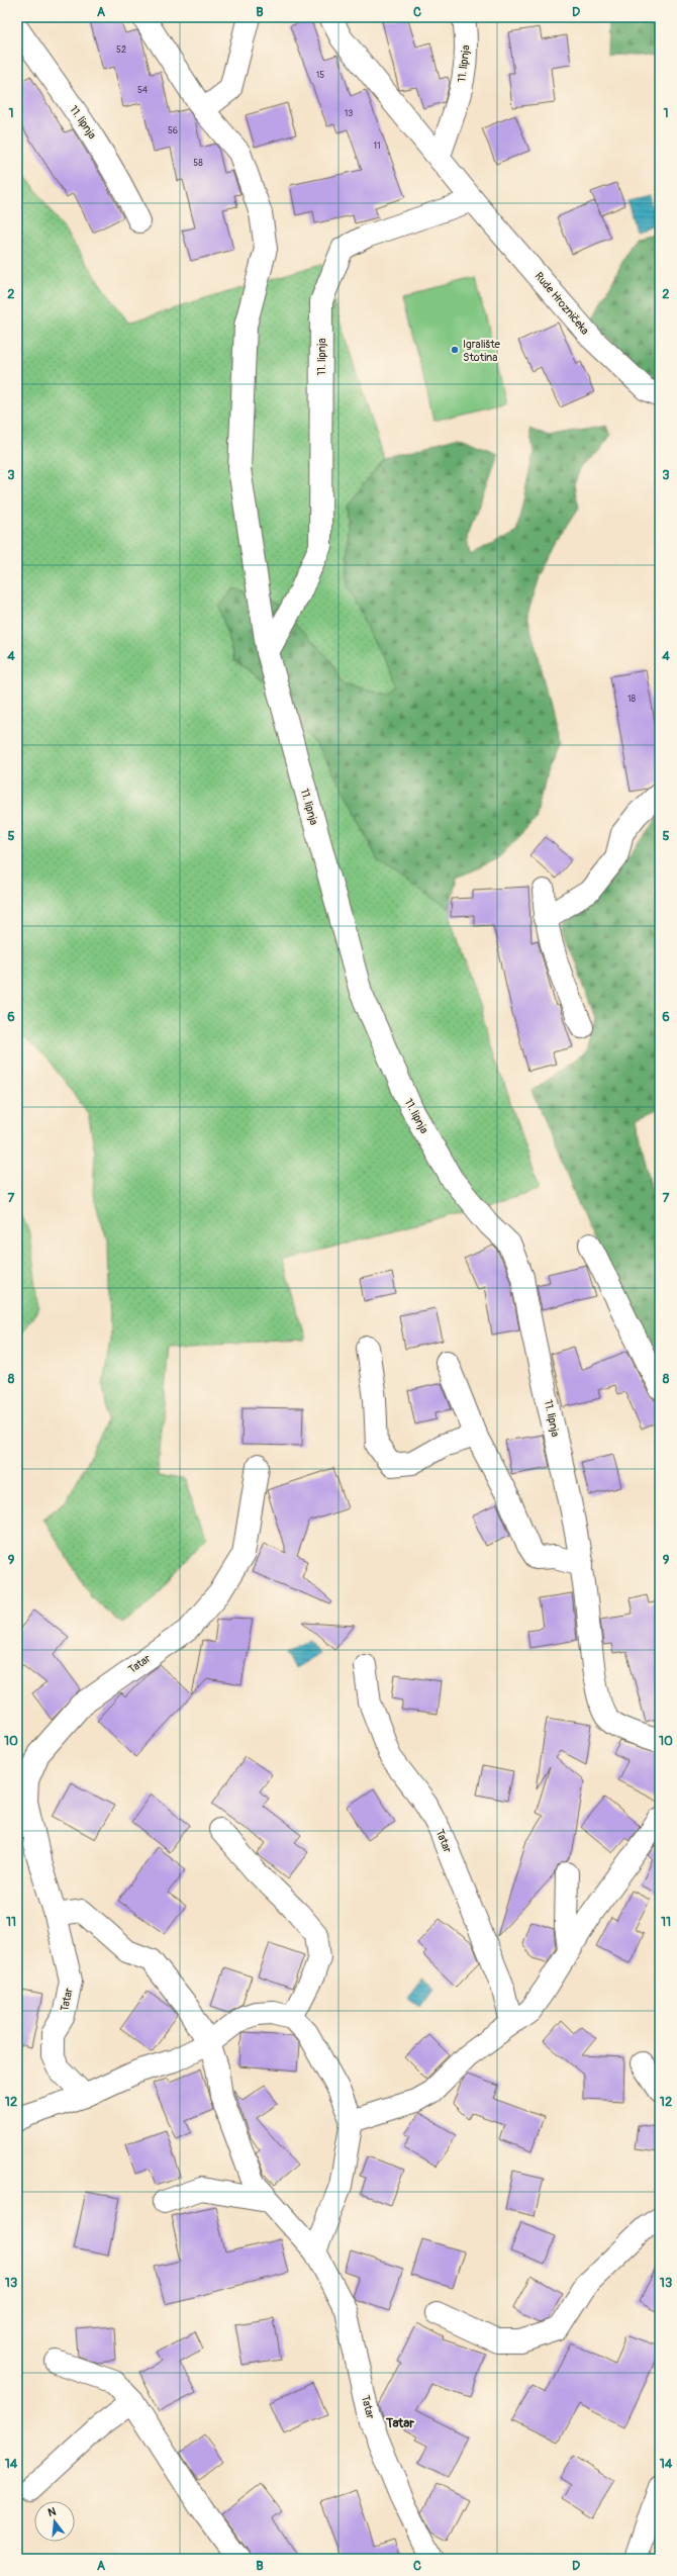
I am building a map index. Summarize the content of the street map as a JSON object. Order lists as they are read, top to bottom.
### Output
{
  "streets": {
    "street": ["11. lipnja", "Rude Hrozničeka", "Tatar"]
  },
  "crossings": [
    ["11. lipnja", "Rude Hrozničeka"]
  ],
  "districts": ["Tatar"],
  "places": ["Igralište Stotina"],
  "house_numbers": [
    "52",
    "15",
    "54",
    "13",
    "56",
    "11",
    "58",
    "18"
  ],
  "north": "top",
  "grid": {
    "columns": [
      "A",
      "B",
      "C",
      "D"
    ],
    "rows": [
      "1",
      "2",
      "3",
      "4",
      "5",
      "6",
      "7",
      "8",
      "9",
      "10",
      "11",
      "12",
      "13",
      "14"
    ]
  }
}
